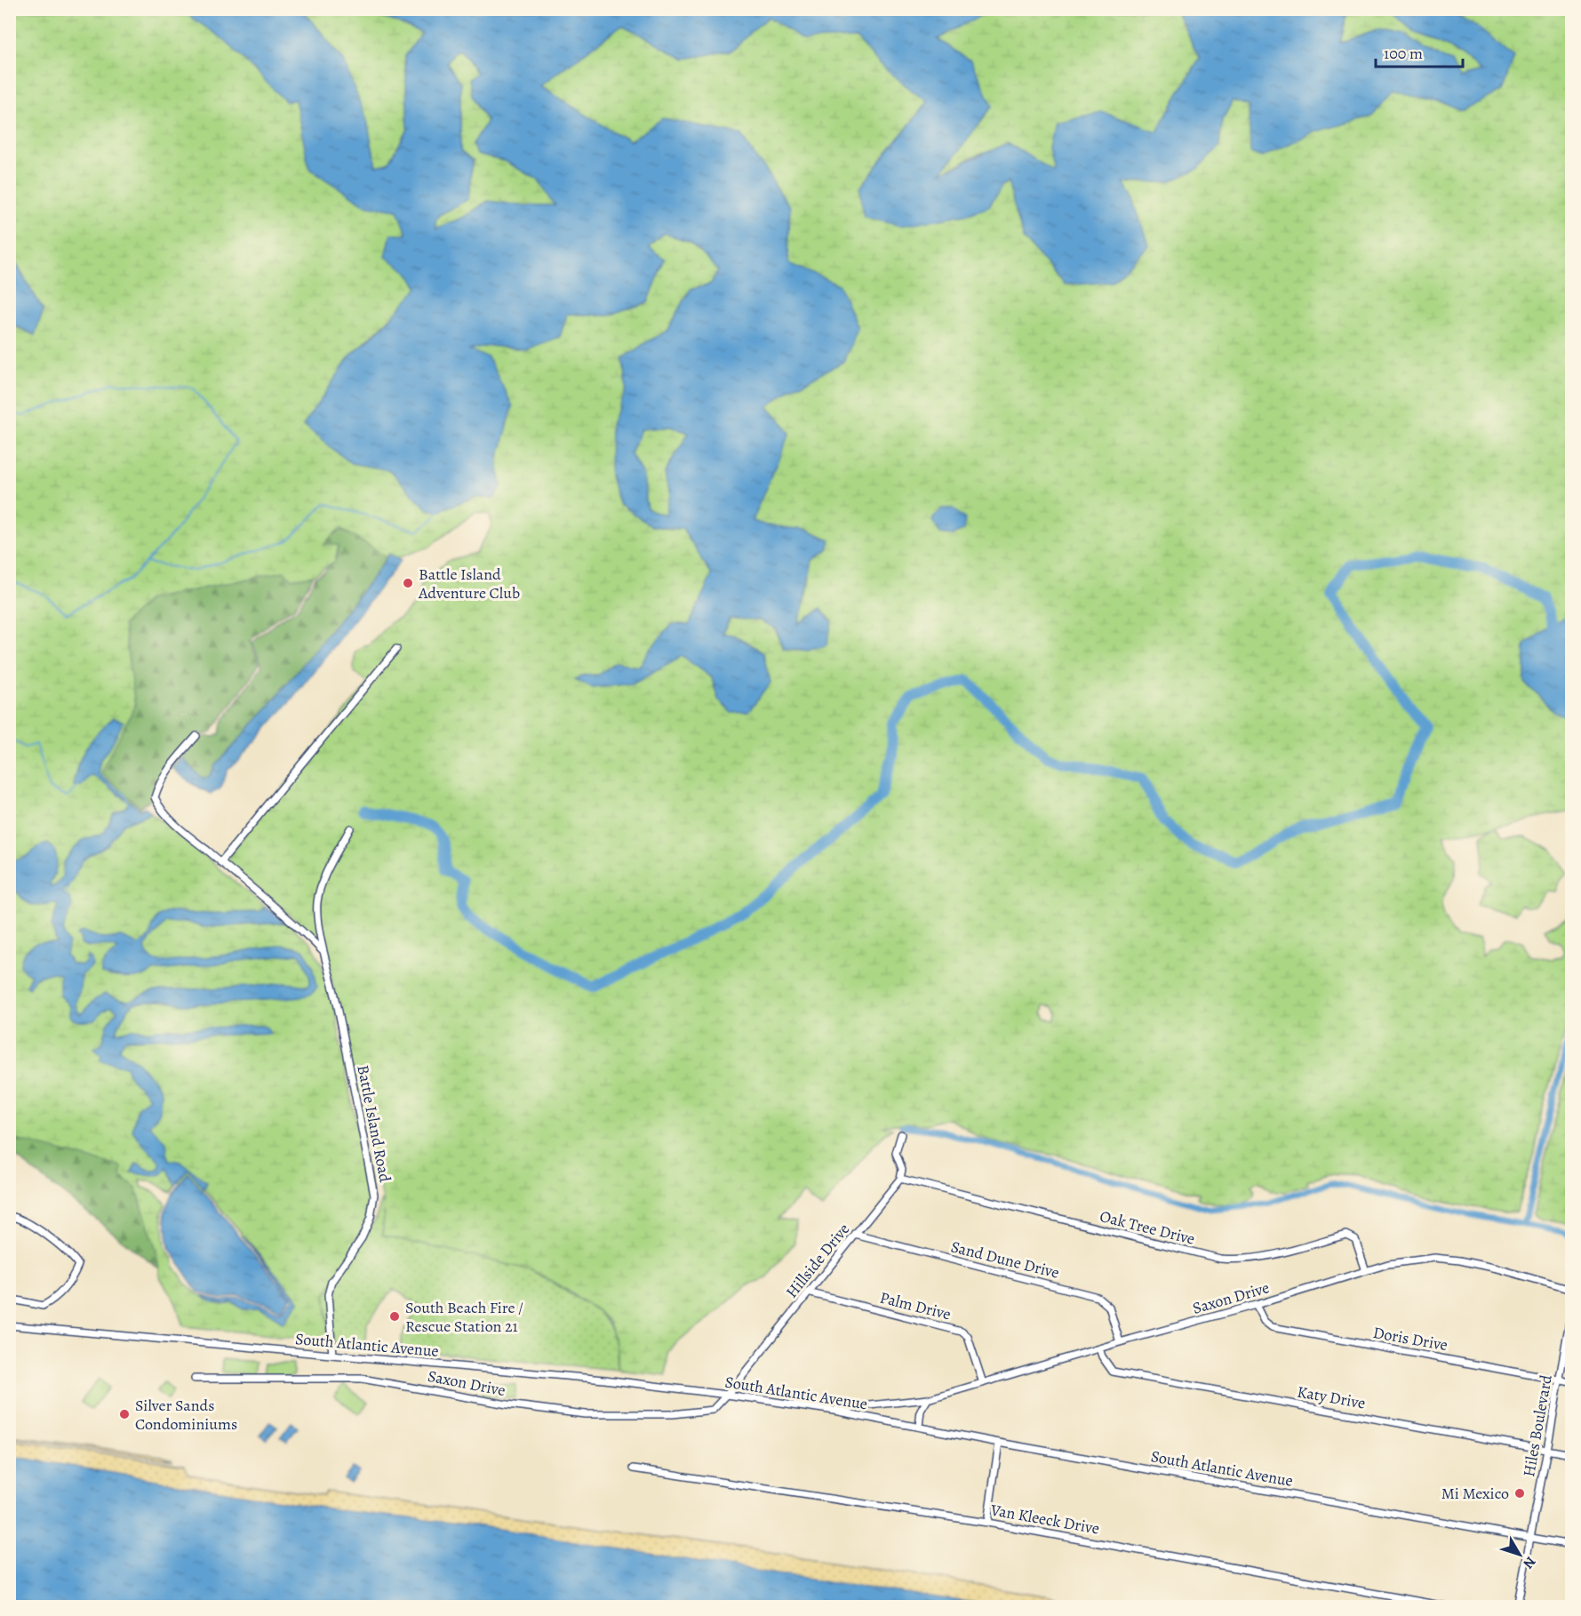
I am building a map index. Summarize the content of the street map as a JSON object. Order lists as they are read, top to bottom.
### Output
{
  "streets": {
    "street": [
      "Battle Island Road",
      "Oak Tree Drive",
      "Sand Dune Drive",
      "Hillside Drive",
      "Saxon Drive",
      "Palm Drive",
      "Doris Drive",
      "South Atlantic Avenue",
      "Katy Drive",
      "Hiles Boulevard",
      "Van Kleeck Drive"
    ]
  },
  "crossings": [
    ["Battle Island Road", "South Atlantic Avenue"],
    ["Oak Tree Drive", "Hillside Drive"],
    ["Oak Tree Drive", "Saxon Drive"],
    ["Sand Dune Drive", "Hillside Drive"],
    ["Sand Dune Drive", "Saxon Drive"],
    ["Hillside Drive", "Saxon Drive"],
    ["Hillside Drive", "Palm Drive"],
    ["Hillside Drive", "South Atlantic Avenue"],
    ["Saxon Drive", "Palm Drive"],
    ["Saxon Drive", "Doris Drive"],
    ["Saxon Drive", "South Atlantic Avenue"],
    ["Saxon Drive", "Katy Drive"],
    ["Doris Drive", "Hiles Boulevard"],
    ["South Atlantic Avenue", "Hiles Boulevard"],
    ["Katy Drive", "Hiles Boulevard"]
  ],
  "places": [
    "Battle Island Adventure Club",
    "South Beach Fire / Rescue Station 21",
    "Silver Sands Condominiums",
    "Mi Mexico"
  ],
  "scale_bar": "100 m",
  "north": "bottom right"
}
